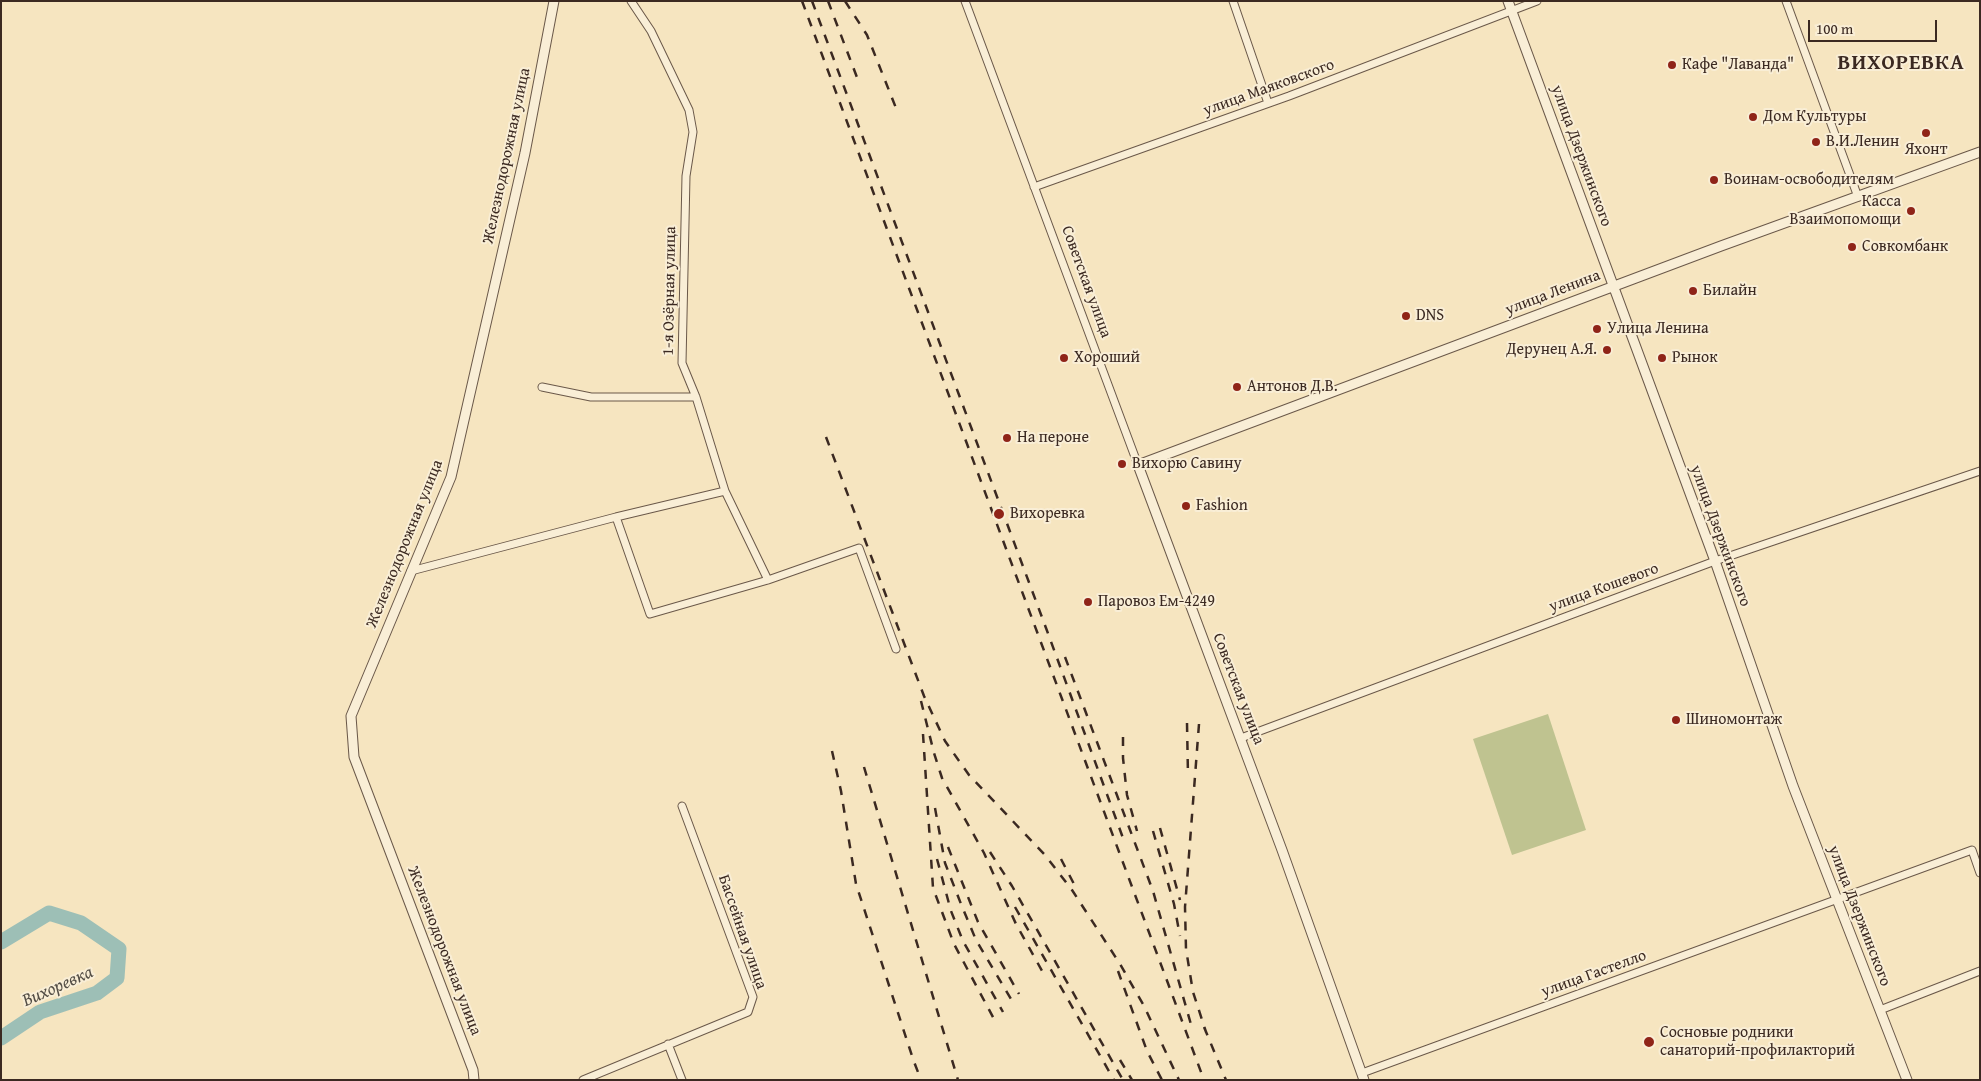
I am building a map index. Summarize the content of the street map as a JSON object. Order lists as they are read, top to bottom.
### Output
{
  "streets": {
    "street": [
      "улица Маяковского",
      "Железнодорожная улица",
      "улица Дзержинского",
      "Советская улица",
      "1-я Озёрная улица",
      "улица Ленина",
      "улица Кошевого",
      "Бассейная улица",
      "улица Гастелло"
    ]
  },
  "crossings": [
    ["улица Маяковского", "улица Дзержинского"],
    ["улица Маяковского", "Советская улица"],
    ["улица Дзержинского", "улица Ленина"],
    ["улица Дзержинского", "улица Кошевого"],
    ["улица Дзержинского", "улица Гастелло"],
    ["Советская улица", "улица Ленина"],
    ["Советская улица", "улица Кошевого"],
    ["Советская улица", "улица Гастелло"]
  ],
  "districts": ["ВИХОРЕВКА"],
  "water": ["Вихоревка"],
  "places": [
    "Кафе \"Лаванда\"",
    "Дом Культуры",
    "Яхонт",
    "В.И.Ленин",
    "Воинам-освободителям",
    "Касса Взаимопомощи",
    "Совкомбанк",
    "Билайн",
    "DNS",
    "Улица Ленина",
    "Дерунец А.Я.",
    "Хороший",
    "Рынок",
    "Антонов Д.В.",
    "На пероне",
    "Вихорю Савину",
    "Fashion",
    "Вихоревка",
    "Паровоз Ем-4249",
    "Шиномонтаж",
    "Сосновые родники санаторий-профилакторий"
  ],
  "scale_bar": "100 m"
}
